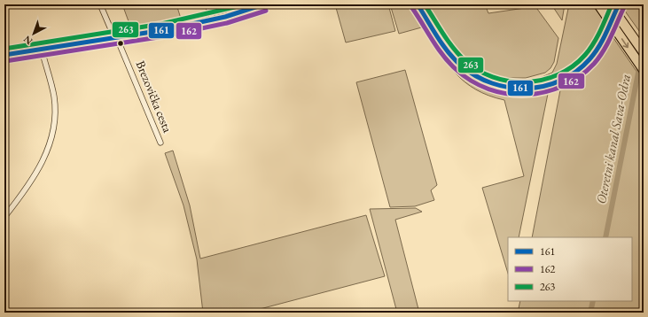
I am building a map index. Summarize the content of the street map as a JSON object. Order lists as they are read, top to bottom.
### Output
{
  "streets": {
    "street": ["Brezovička cesta"]
  },
  "water": ["Oteretni kanal Sava-Odra"],
  "lines": ["transit line 161", "transit line 263", "transit line 162"],
  "legend": ["161", "162", "263"],
  "north": "bottom left"
}
